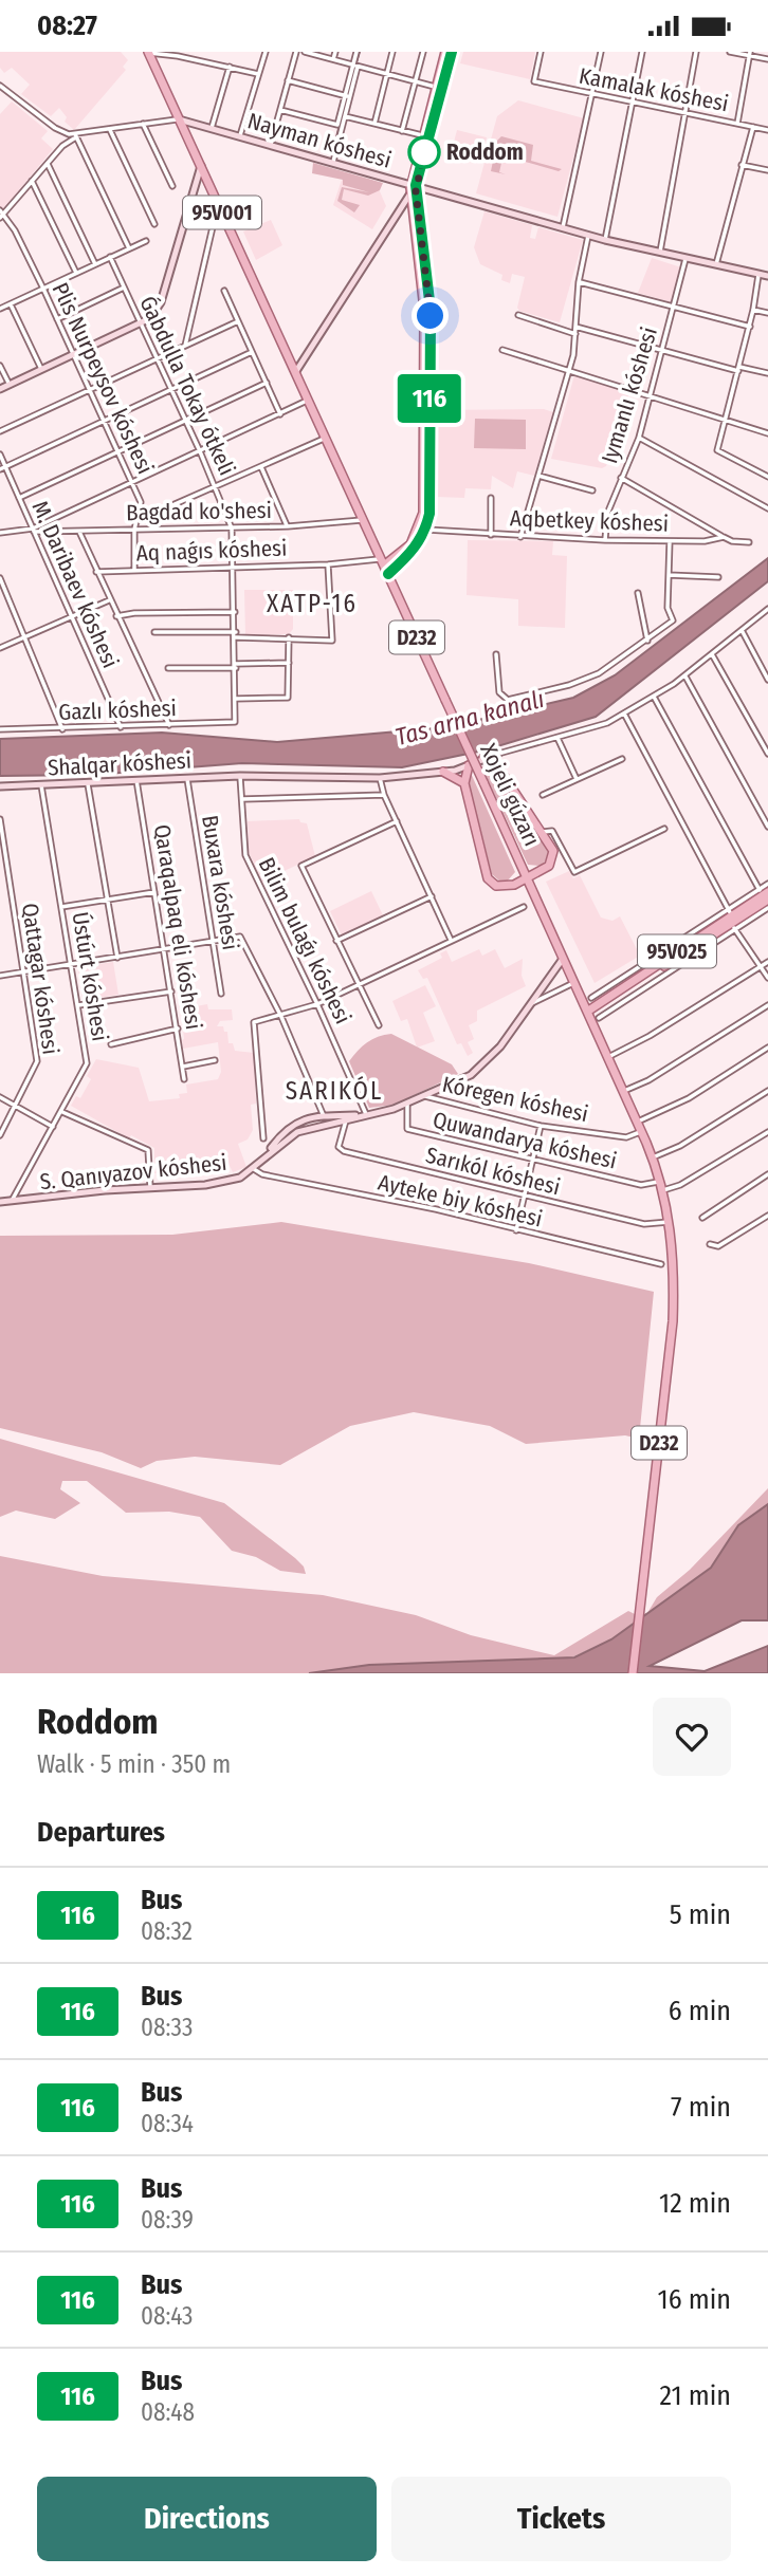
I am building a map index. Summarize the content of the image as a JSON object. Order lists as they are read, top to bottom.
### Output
{
  "streets": {
    "main road": [
      "95V001",
      "D232",
      "Xojeli gúzarı",
      "95V025"
    ],
    "street": [
      "Kamalak kóshesi",
      "Nayman kóshesi",
      "Plis Nurpeysov kóshesi",
      "Ǵabdulla Tokay ótkeli",
      "Iymanlı kóshesi",
      "Bagdad ko'shesi",
      "Aqbetkey kóshesi",
      "Aq naǵıs kóshesi",
      "M. Daribaev kóshesi",
      "Gazlı kóshesi",
      "Shalqar kóshesi",
      "Buxara kóshesi",
      "Qaraqalpaq eli kóshesi",
      "Bilim bulaǵı kóshesi",
      "Ústúrt kóshesi",
      "Qattagar kóshesi",
      "Kóregen kóshesi",
      "Quwandarya kóshesi",
      "Sarıkól kóshesi",
      "S. Qanıyazov kóshesi",
      "Ayteke biy kóshesi"
    ]
  },
  "crossings": [
    ["Nayman kóshesi", "Iymanlı kóshesi"],
    ["Nayman kóshesi", "Xojeli gúzarı"],
    ["Plis Nurpeysov kóshesi", "Bagdad ko'shesi"],
    ["Plis Nurpeysov kóshesi", "Aq naǵıs kóshesi"],
    ["Ǵabdulla Tokay ótkeli", "Bagdad ko'shesi"],
    ["Ǵabdulla Tokay ótkeli", "Aq naǵıs kóshesi"],
    ["Ǵabdulla Tokay ótkeli", "Gazlı kóshesi"],
    ["Iymanlı kóshesi", "Aqbetkey kóshesi"],
    ["Bagdad ko'shesi", "M. Daribaev kóshesi"],
    ["Bagdad ko'shesi", "Xojeli gúzarı"],
    ["Aq naǵıs kóshesi", "Xojeli gúzarı"],
    ["M. Daribaev kóshesi", "Gazlı kóshesi"],
    ["Shalqar kóshesi", "Buxara kóshesi"],
    ["Shalqar kóshesi", "Qaraqalpaq eli kóshesi"],
    ["Shalqar kóshesi", "Bilim bulaǵı kóshesi"],
    ["Shalqar kóshesi", "Ústúrt kóshesi"],
    ["Xojeli gúzarı", "95V025"],
    ["Xojeli gúzarı", "Kóregen kóshesi"],
    ["Xojeli gúzarı", "Quwandarya kóshesi"],
    ["Xojeli gúzarı", "Sarıkól kóshesi"],
    ["Xojeli gúzarı", "S. Qanıyazov kóshesi"],
    ["Bilim bulaǵı kóshesi", "S. Qanıyazov kóshesi"],
    ["Ústúrt kóshesi", "S. Qanıyazov kóshesi"],
    ["Kóregen kóshesi", "S. Qanıyazov kóshesi"],
    ["Quwandarya kóshesi", "S. Qanıyazov kóshesi"],
    ["Sarıkól kóshesi", "S. Qanıyazov kóshesi"],
    ["S. Qanıyazov kóshesi", "Ayteke biy kóshesi"]
  ],
  "districts": ["XATP-16", "SARIKÓL"],
  "water": ["Tas arna kanalı"],
  "places": ["Roddom"],
  "lines": ["bus line 116"],
  "page": {
    "status": "08:27",
    "on_map": "116",
    "heading": [
      ["Roddom", "Walk · 5 min · 350 m"],
      "Departures"
    ],
    "list": [
      {
        "mark": "116",
        "name": "Bus",
        "note": "08:32",
        "value": "5 min"
      },
      {
        "mark": "116",
        "name": "Bus",
        "note": "08:33",
        "value": "6 min"
      },
      {
        "mark": "116",
        "name": "Bus",
        "note": "08:34",
        "value": "7 min"
      },
      {
        "mark": "116",
        "name": "Bus",
        "note": "08:39",
        "value": "12 min"
      },
      {
        "mark": "116",
        "name": "Bus",
        "note": "08:43",
        "value": "16 min"
      },
      {
        "mark": "116",
        "name": "Bus",
        "note": "08:48",
        "value": "21 min"
      }
    ],
    "buttons": ["Directions", "Tickets"]
  }
}
